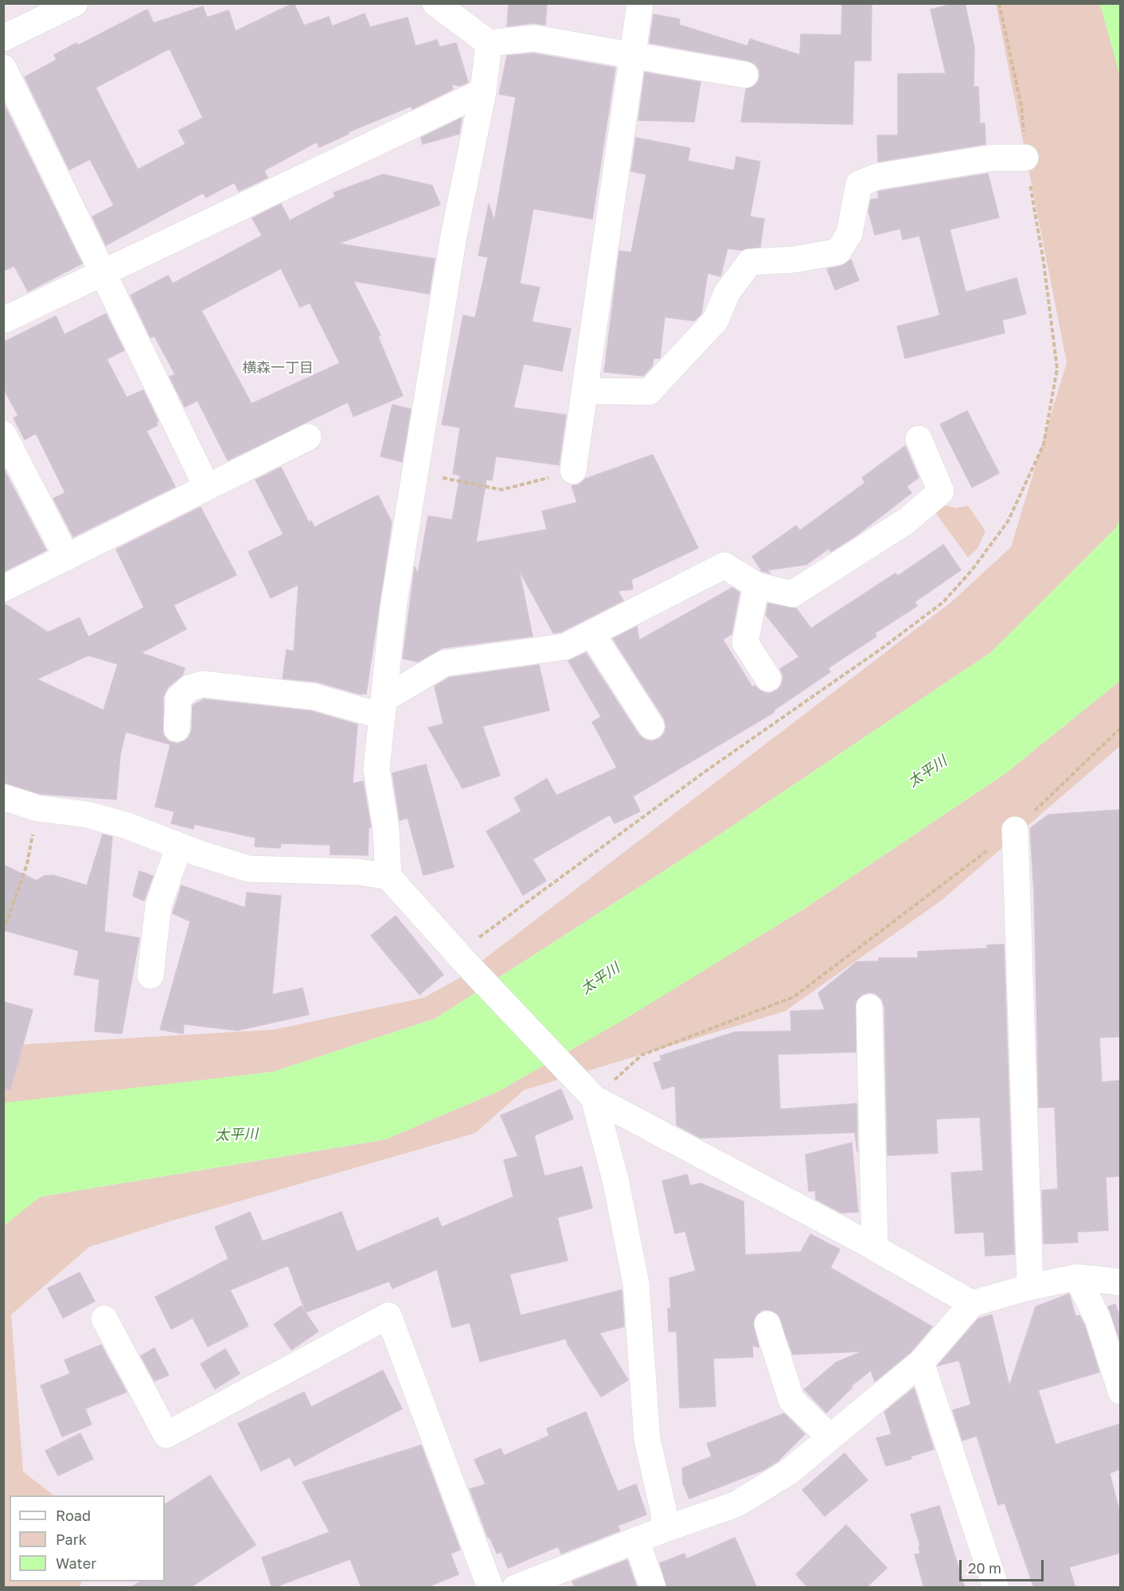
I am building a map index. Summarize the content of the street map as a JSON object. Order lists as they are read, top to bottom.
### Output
{
  "districts": ["横森一丁目"],
  "water": ["太平川"],
  "legend": ["Road", "Park", "Water"],
  "scale_bar": "20 m"
}
